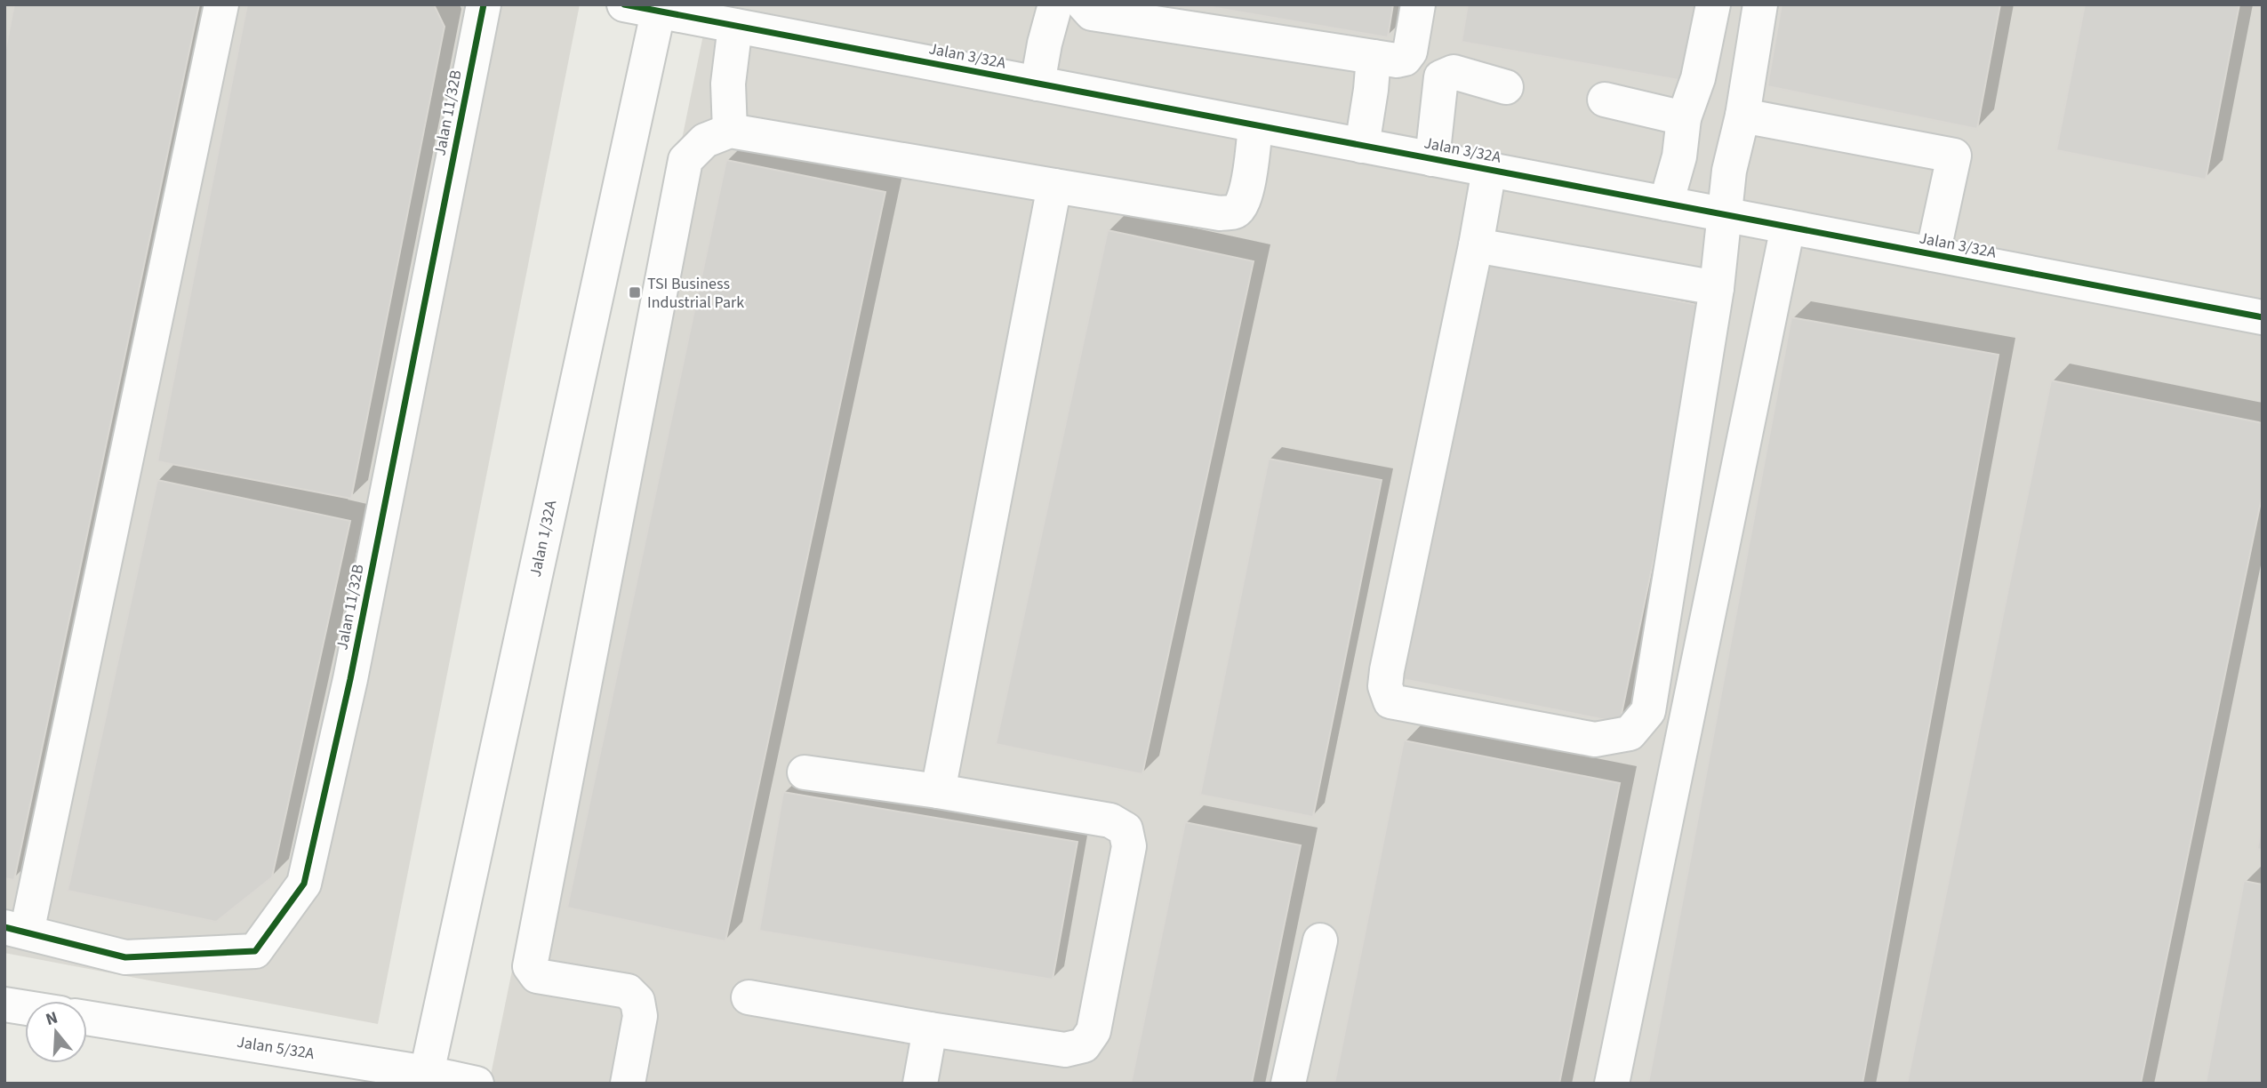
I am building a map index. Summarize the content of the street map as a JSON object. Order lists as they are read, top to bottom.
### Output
{
  "streets": {
    "street": [
      "Jalan 3/32A",
      "Jalan 11/32B",
      "Jalan 1/32A",
      "Jalan 5/32A"
    ]
  },
  "crossings": [
    ["Jalan 3/32A", "Jalan 1/32A"],
    ["Jalan 1/32A", "Jalan 5/32A"]
  ],
  "places": {
    "transit": ["TSI Business Industrial Park"]
  },
  "north": "top"
}
